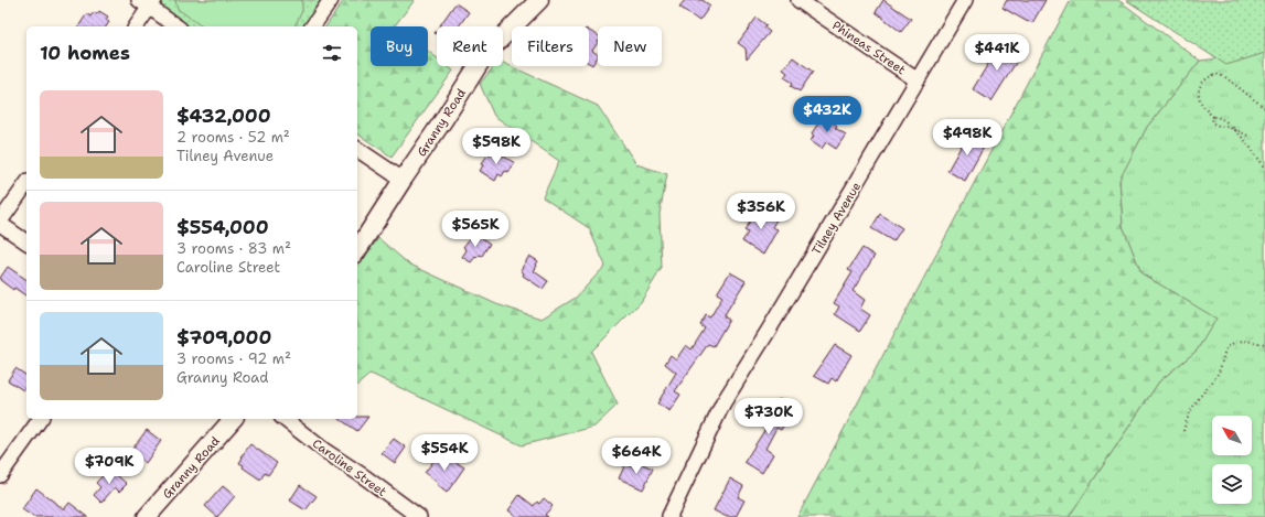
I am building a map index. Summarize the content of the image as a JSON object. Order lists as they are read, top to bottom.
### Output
{
  "streets": {
    "street": [
      "Phineas Street",
      "Granny Road",
      "Tilney Avenue",
      "Caroline Street"
    ]
  },
  "crossings": [
    ["Phineas Street", "Tilney Avenue"]
  ],
  "north": "top left",
  "page": {
    "chip": [
      "Buy",
      "Rent",
      "Filters",
      "New"
    ],
    "heading": "10 homes",
    "price": [
      "$441K",
      "$432K",
      "$498K",
      "$598K",
      "$356K",
      "$565K",
      "$730K",
      "$554K",
      "$664K",
      "$709K"
    ],
    "list": [
      {
        "name": "$432,000",
        "note": "2 rooms · 52 m² · Tilney Avenue"
      },
      {
        "name": "$554,000",
        "note": "3 rooms · 83 m² · Caroline Street"
      },
      {
        "name": "$709,000",
        "note": "3 rooms · 92 m² · Granny Road"
      }
    ]
  }
}
